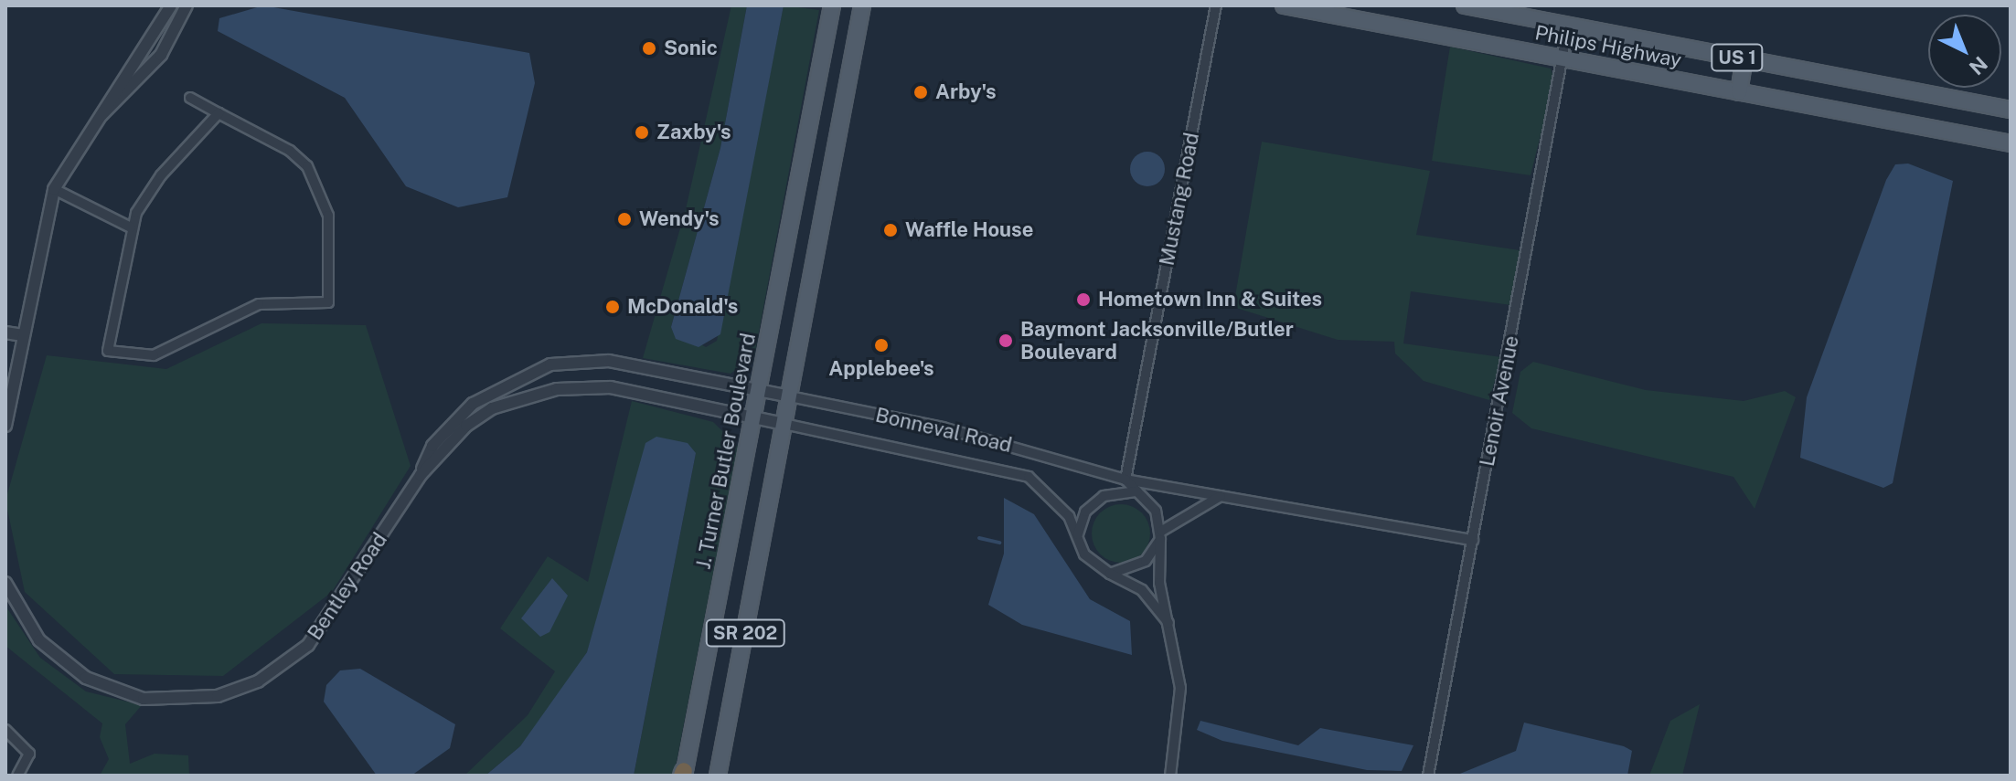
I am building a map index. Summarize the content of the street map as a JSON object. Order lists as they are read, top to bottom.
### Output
{
  "streets": {
    "main road": [
      "Philips Highway",
      "US 1",
      "J. Turner Butler Boulevard",
      "SR 202"
    ],
    "street": [
      "Mustang Road",
      "Lenoir Avenue",
      "Bonneval Road",
      "Bentley Road"
    ]
  },
  "crossings": [
    ["Philips Highway", "Lenoir Avenue"],
    ["Mustang Road", "Bonneval Road"],
    ["Lenoir Avenue", "Bonneval Road"],
    ["Bonneval Road", "J. Turner Butler Boulevard"],
    ["Bonneval Road", "Bentley Road"],
    ["Bonneval Road", "SR 202"],
    ["J. Turner Butler Boulevard", "Bentley Road"]
  ],
  "places": [
    "Sonic",
    "Arby's",
    "Zaxby's",
    "Wendy's",
    "Waffle House",
    "Hometown Inn & Suites",
    "McDonald's",
    "Baymont Jacksonville/Butler Boulevard",
    "Applebee's"
  ],
  "north": "bottom right"
}
